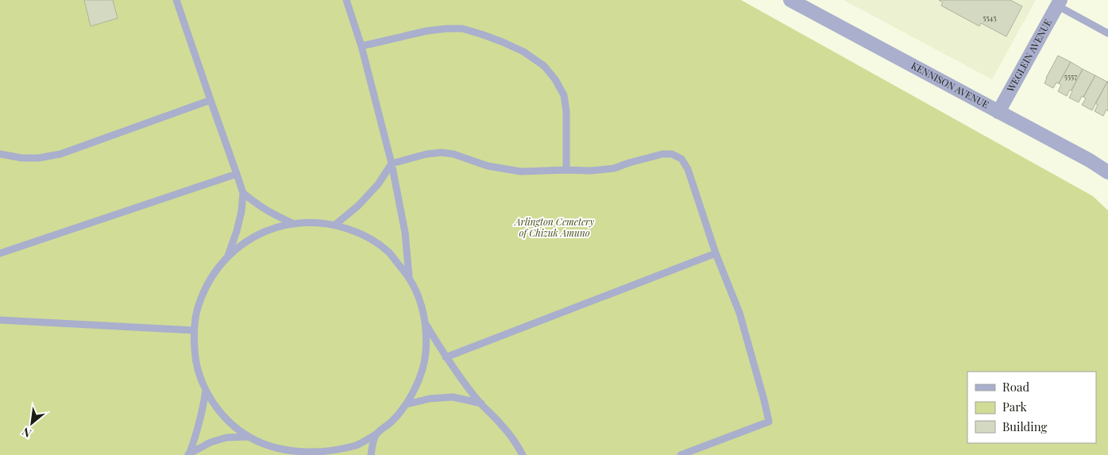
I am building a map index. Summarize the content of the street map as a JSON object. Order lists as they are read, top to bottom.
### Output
{
  "streets": {
    "street": ["WEGLEIN AVENUE", "KENNISON AVENUE"]
  },
  "crossings": [
    ["WEGLEIN AVENUE", "KENNISON AVENUE"]
  ],
  "parks": ["Arlington Cemetery of Chizuk Amuno"],
  "house_numbers": ["5545", "5557"],
  "legend": ["Road", "Park", "Building"],
  "north": "bottom left"
}
